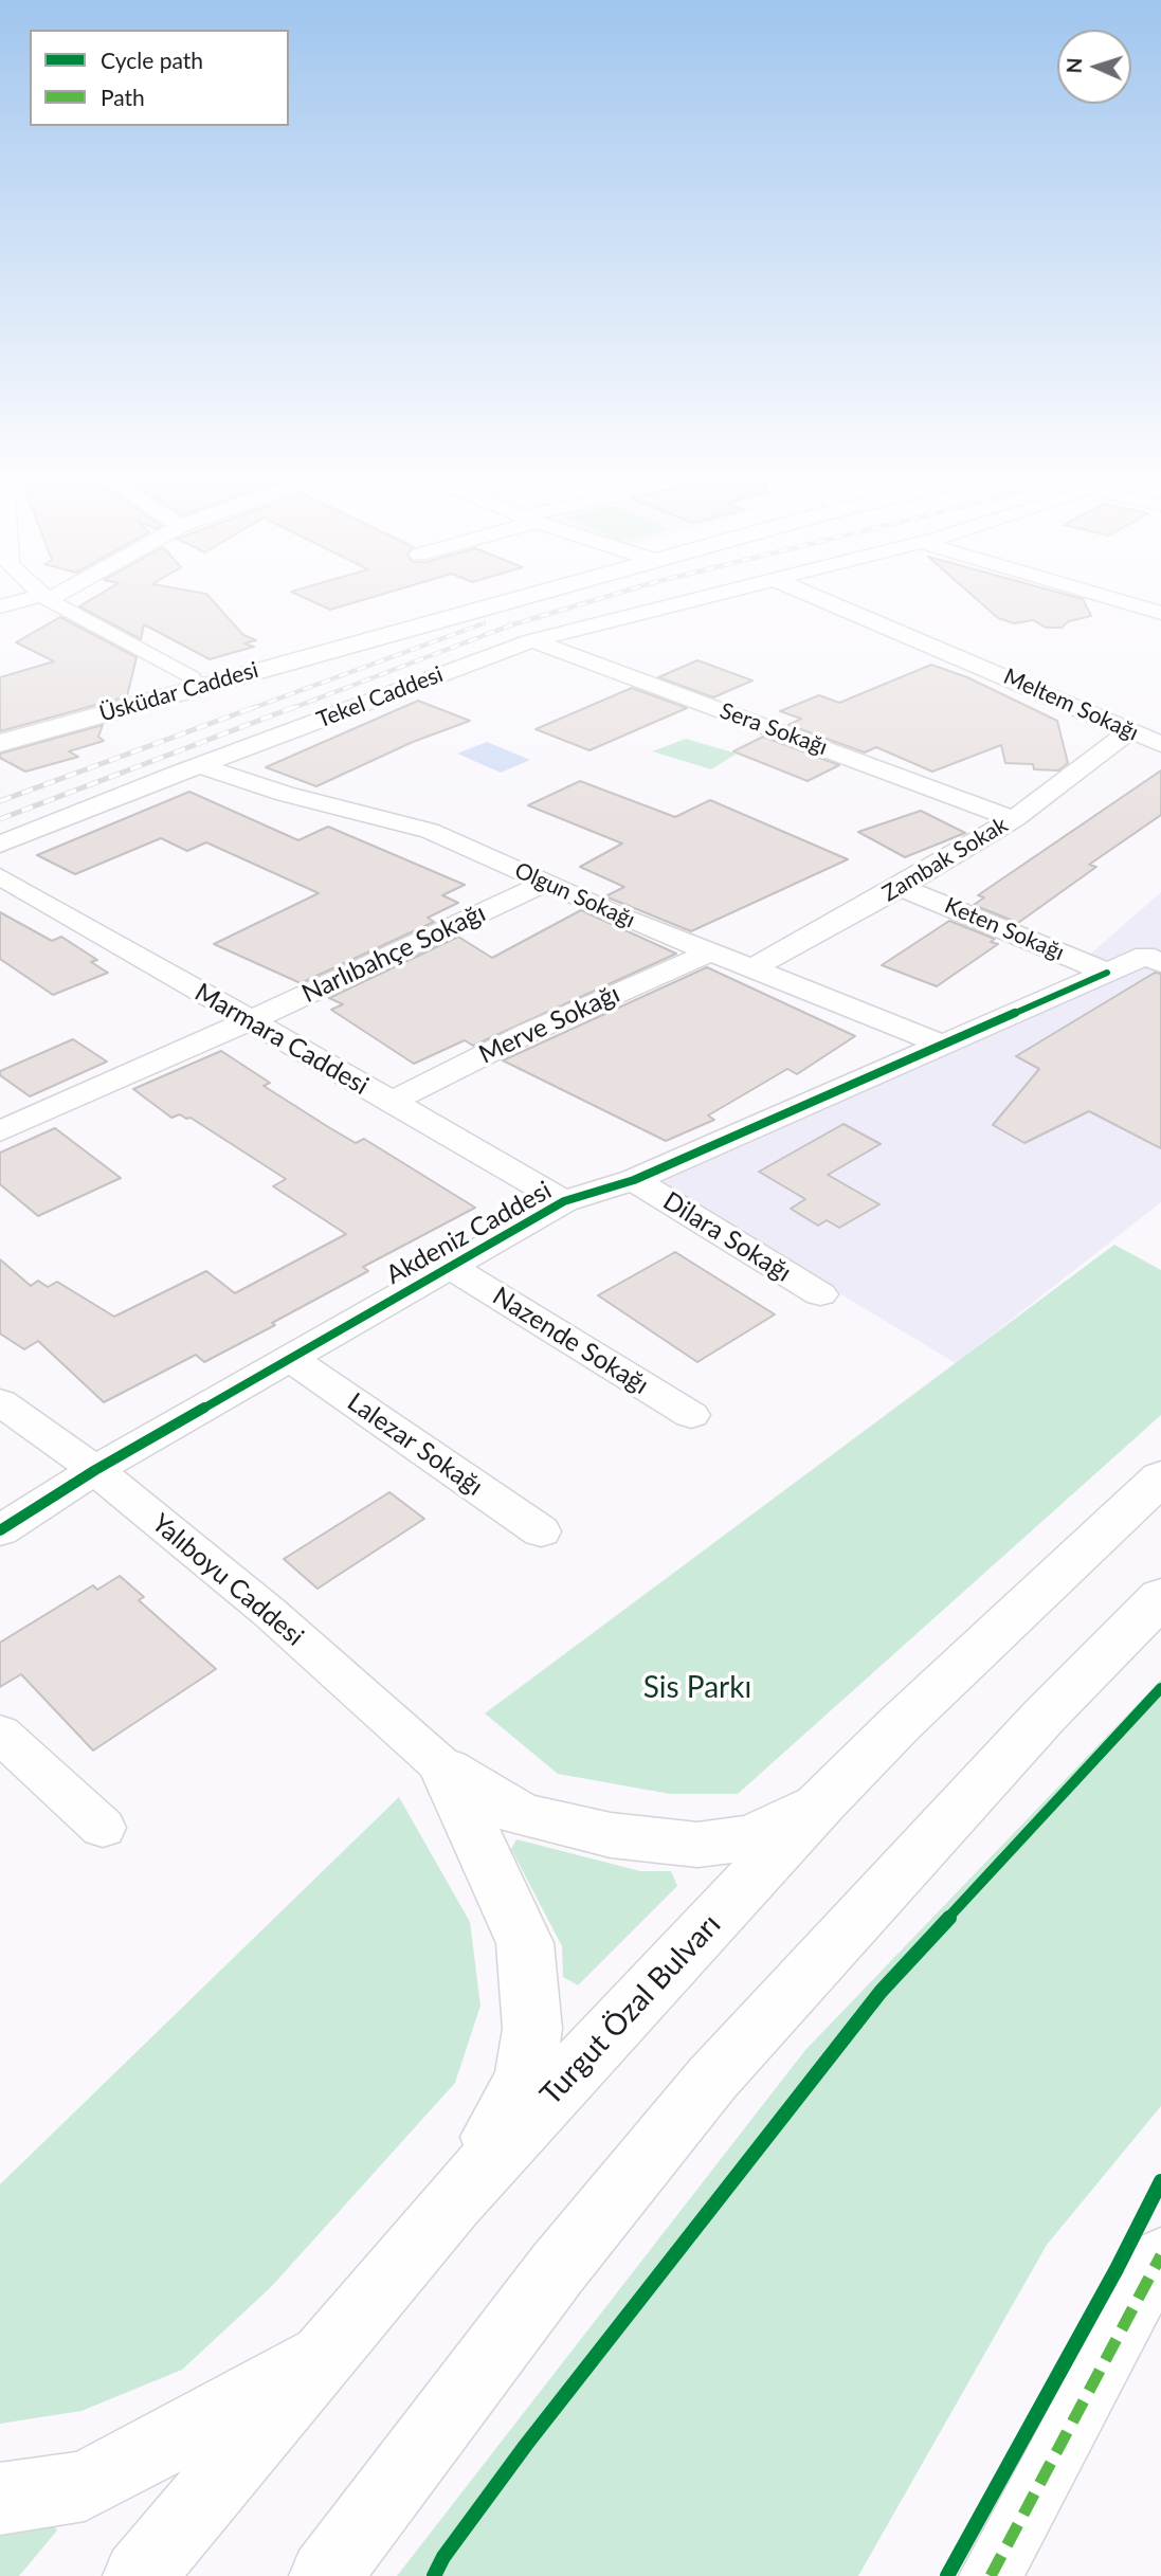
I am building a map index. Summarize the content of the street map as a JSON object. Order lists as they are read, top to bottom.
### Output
{
  "streets": {
    "main road": ["Üsküdar Caddesi", "Turgut Özal Bulvarı"],
    "street": [
      "Tekel Caddesi",
      "Meltem Sokağı",
      "Sera Sokağı",
      "Zambak Sokak",
      "Olgun Sokağı",
      "Keten Sokağı",
      "Narlıbahçe Sokağı",
      "Merve Sokağı",
      "Marmara Caddesi",
      "Akdeniz Caddesi",
      "Dilara Sokağı",
      "Nazende Sokağı",
      "Lalezar Sokağı",
      "Yalıboyu Caddesi"
    ]
  },
  "crossings": [
    ["Tekel Caddesi", "Sera Sokağı"],
    ["Tekel Caddesi", "Olgun Sokağı"],
    ["Meltem Sokağı", "Zambak Sokak"],
    ["Sera Sokağı", "Zambak Sokak"],
    ["Zambak Sokak", "Olgun Sokağı"],
    ["Zambak Sokak", "Keten Sokağı"],
    ["Olgun Sokağı", "Narlıbahçe Sokağı"],
    ["Olgun Sokağı", "Merve Sokağı"],
    ["Olgun Sokağı", "Akdeniz Caddesi"],
    ["Keten Sokağı", "Akdeniz Caddesi"],
    ["Narlıbahçe Sokağı", "Marmara Caddesi"],
    ["Merve Sokağı", "Marmara Caddesi"],
    ["Marmara Caddesi", "Akdeniz Caddesi"],
    ["Akdeniz Caddesi", "Dilara Sokağı"],
    ["Akdeniz Caddesi", "Nazende Sokağı"],
    ["Akdeniz Caddesi", "Lalezar Sokağı"],
    ["Akdeniz Caddesi", "Yalıboyu Caddesi"]
  ],
  "parks": ["Sis Parkı"],
  "legend": ["Cycle path", "Path"],
  "north": "left"
}
